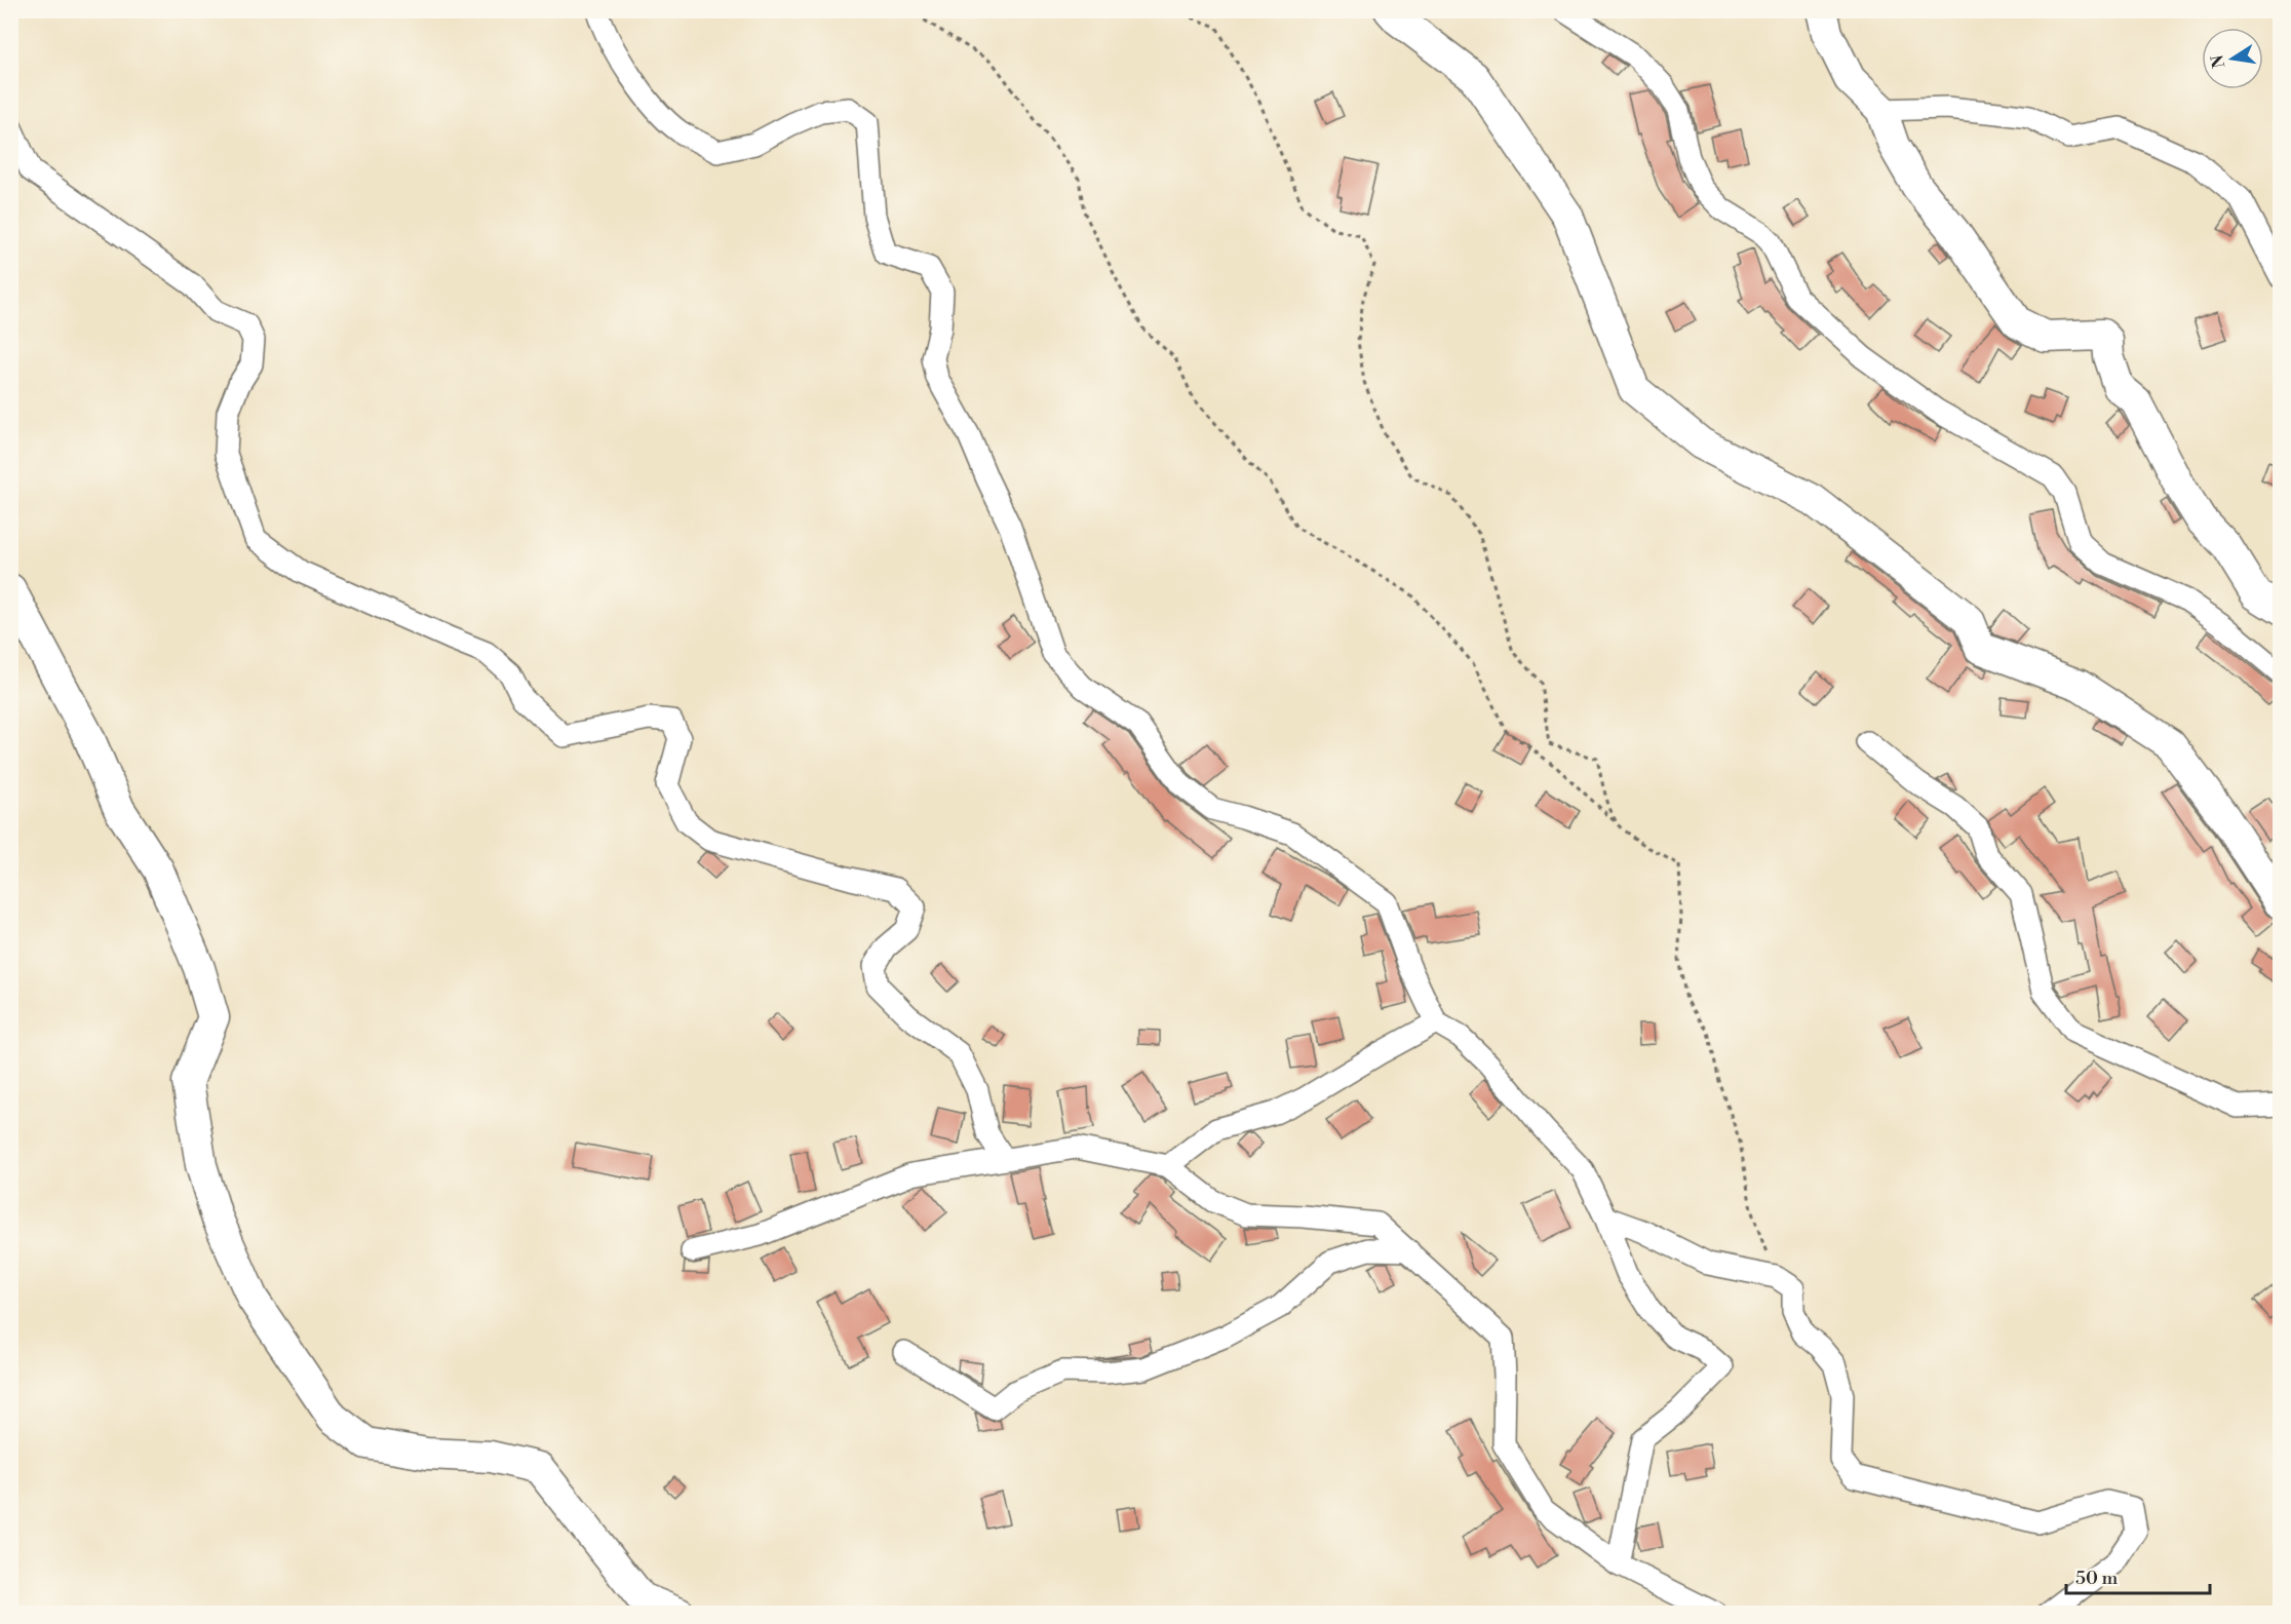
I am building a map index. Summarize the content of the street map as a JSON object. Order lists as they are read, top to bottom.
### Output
{
  "scale_bar": "50 m",
  "north": "left"
}
